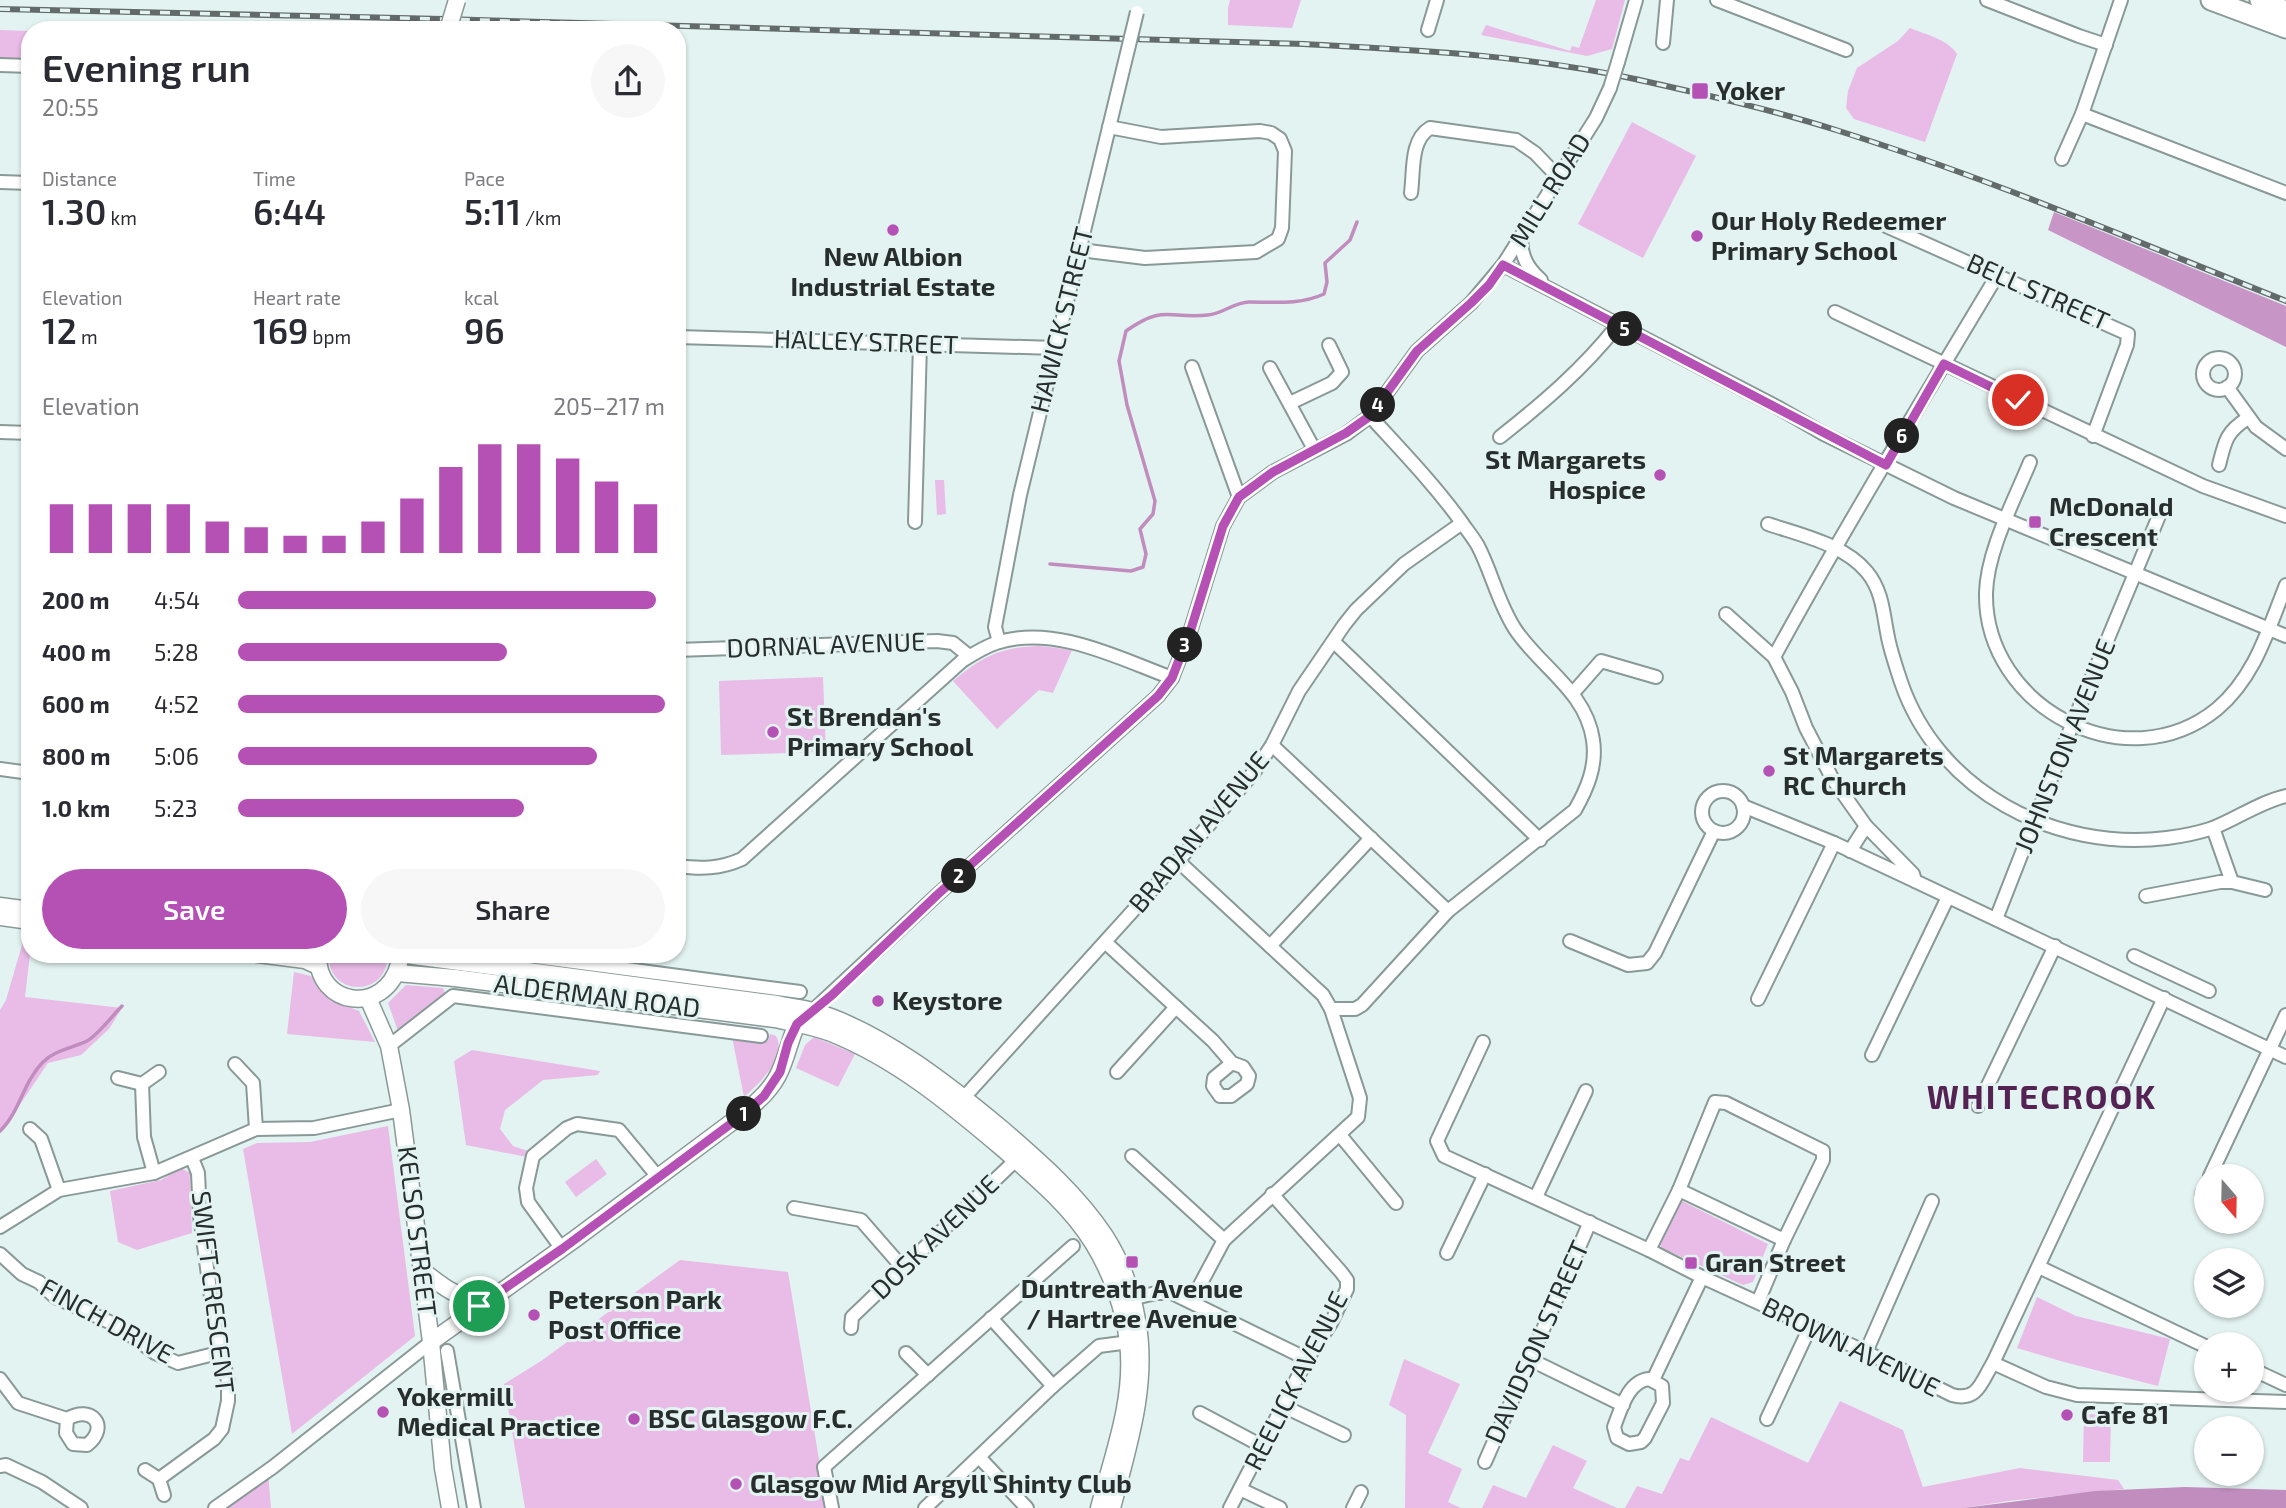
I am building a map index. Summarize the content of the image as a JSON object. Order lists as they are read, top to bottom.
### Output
{
  "streets": {
    "street": [
      "MILL ROAD",
      "BELL STREET",
      "HAWICK STREET",
      "HALLEY STREET",
      "DORNAL AVENUE",
      "JOHNSTON AVENUE",
      "BRADAN AVENUE",
      "ALDERMAN ROAD",
      "KELSO STREET",
      "DOSK AVENUE",
      "SWIFT CRESCENT",
      "FINCH DRIVE",
      "DAVIDSON STREET",
      "BROWN AVENUE",
      "REELICK AVENUE"
    ]
  },
  "crossings": [
    ["HAWICK STREET", "HALLEY STREET"],
    ["BRADAN AVENUE", "ALDERMAN ROAD"],
    ["ALDERMAN ROAD", "KELSO STREET"],
    ["SWIFT CRESCENT", "FINCH DRIVE"],
    ["DAVIDSON STREET", "BROWN AVENUE"]
  ],
  "districts": ["WHITECROOK"],
  "places": {
    "transit": [
      "Yoker",
      "McDonald Crescent",
      "Duntreath Avenue / Hartree Avenue",
      "Gran Street"
    ],
    "other": [
      "New Albion Industrial Estate",
      "Our Holy Redeemer Primary School",
      "St Margarets Hospice",
      "St Brendan's Primary School",
      "St Margarets RC Church",
      "Keystore",
      "Peterson Park Post Office",
      "Yokermill Medical Practice",
      "Cafe 81",
      "BSC Glasgow F.C.",
      "Glasgow Mid Argyll Shinty Club"
    ]
  },
  "north": "bottom",
  "page": {
    "heading": ["Evening run", "20:55"],
    "stats": [
      ["Distance", "1.30 km"],
      ["Time", "6:44"],
      ["Pace", "5:11 /km"],
      ["Elevation", "12 m"],
      ["Heart rate", "169 bpm"],
      ["kcal", "96"]
    ],
    "pins": [
      "5",
      "4",
      "6",
      "3",
      "2",
      "1"
    ],
    "chart": ["Elevation", "205–217 m"],
    "list": [
      {
        "name": "200 m",
        "note": "4:54"
      },
      {
        "name": "400 m",
        "note": "5:28"
      },
      {
        "name": "600 m",
        "note": "4:52"
      },
      {
        "name": "800 m",
        "note": "5:06"
      },
      {
        "name": "1.0 km",
        "note": "5:23"
      }
    ],
    "buttons": ["Save", "Share"],
    "map_buttons": ["+", "−"]
  }
}
